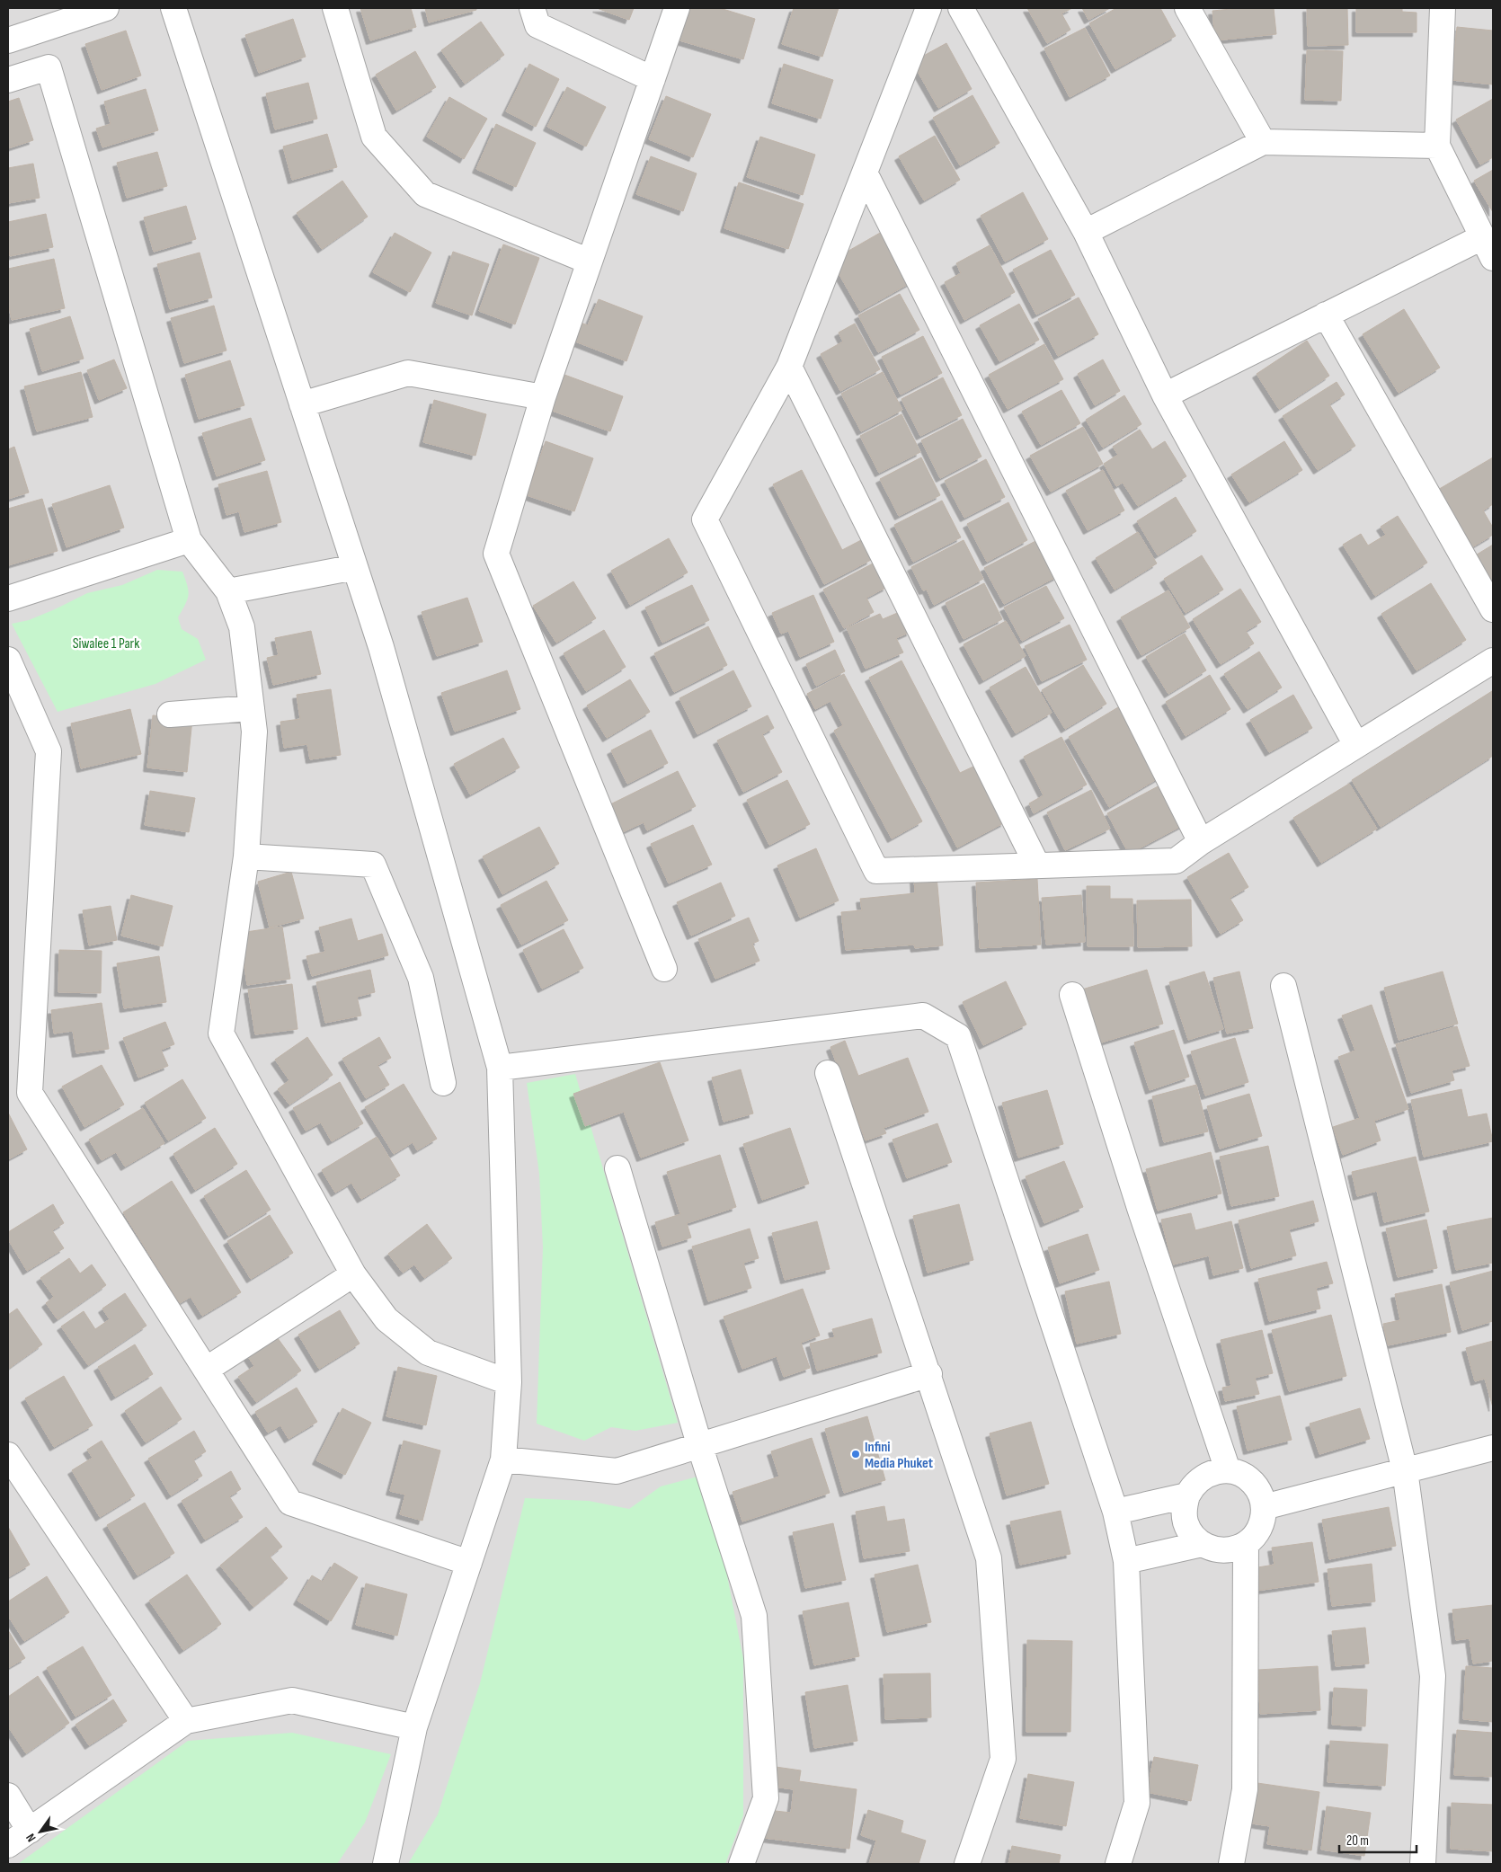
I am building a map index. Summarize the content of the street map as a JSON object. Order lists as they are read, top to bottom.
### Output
{
  "parks": ["Siwalee 1 Park"],
  "places": ["Infini Media Phuket"],
  "scale_bar": "20 m",
  "north": "bottom left"
}
